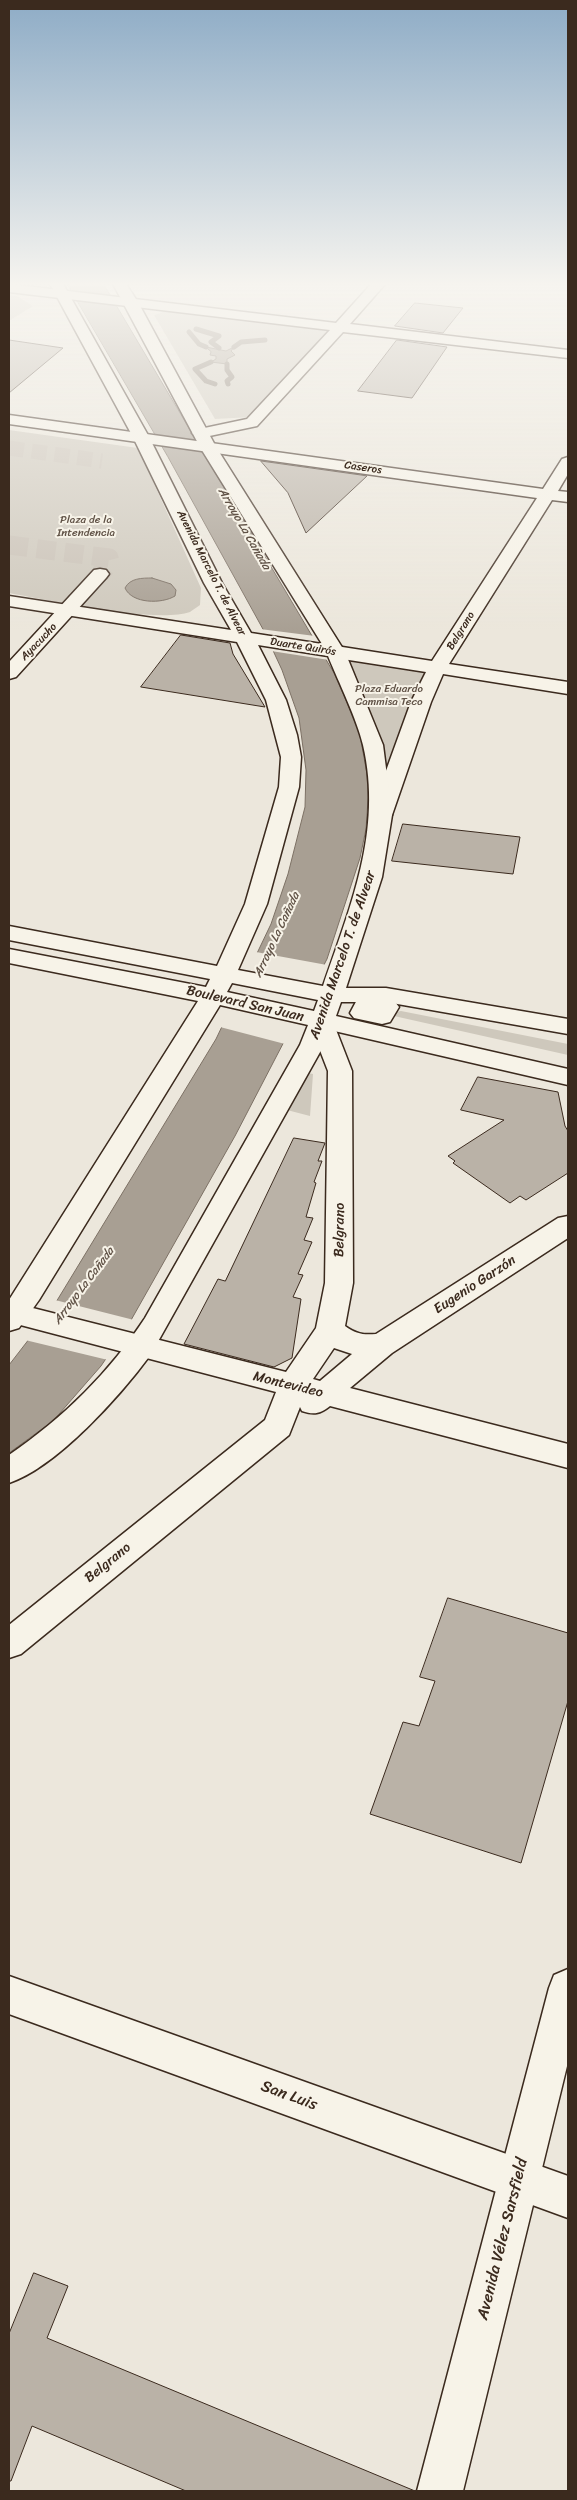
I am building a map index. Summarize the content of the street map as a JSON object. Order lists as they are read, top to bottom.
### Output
{
  "streets": {
    "main road": [
      "Caseros",
      "Avenida Marcelo T. de Alvear",
      "Belgrano",
      "Ayacucho",
      "Duarte Quirós",
      "Boulevard San Juan",
      "Eugenio Garzón",
      "Montevideo",
      "San Luis",
      "Avenida Vélez Sarsfield"
    ]
  },
  "crossings": [
    ["Caseros", "Avenida Marcelo T. de Alvear"],
    ["Caseros", "Belgrano"],
    ["Avenida Marcelo T. de Alvear", "Belgrano"],
    ["Avenida Marcelo T. de Alvear", "Duarte Quirós"],
    ["Avenida Marcelo T. de Alvear", "Boulevard San Juan"],
    ["Avenida Marcelo T. de Alvear", "Montevideo"],
    ["Belgrano", "Duarte Quirós"],
    ["Belgrano", "Boulevard San Juan"],
    ["Belgrano", "Eugenio Garzón"],
    ["Belgrano", "Montevideo"],
    ["Ayacucho", "Duarte Quirós"],
    ["Eugenio Garzón", "Montevideo"],
    ["San Luis", "Avenida Vélez Sarsfield"]
  ],
  "water": ["Arroyo La Cañada"],
  "parks": ["Plaza de la Intendencia", "Plaza Eduardo Cammisa Teco"]
}
